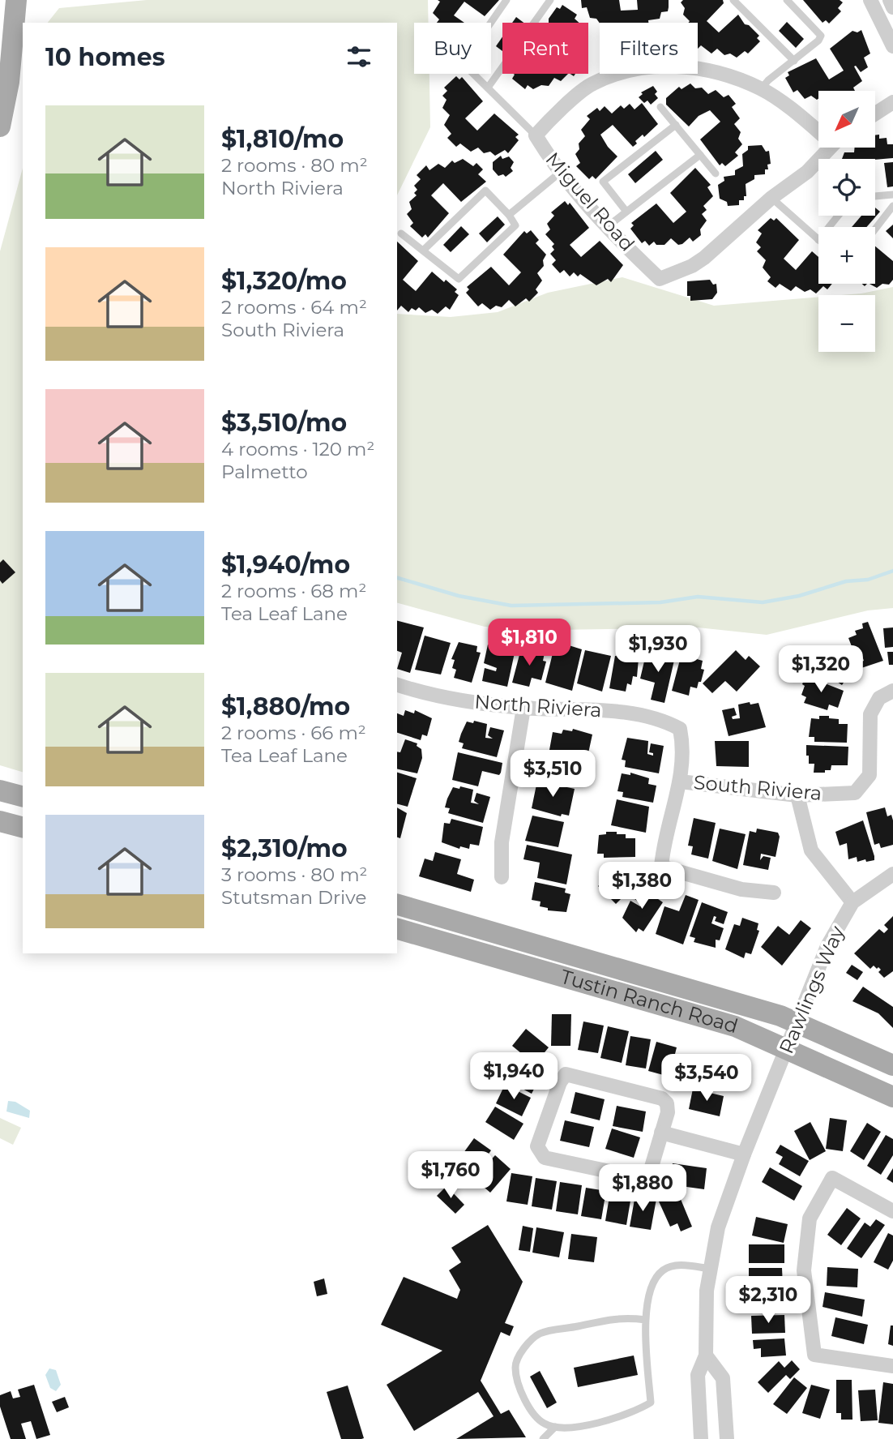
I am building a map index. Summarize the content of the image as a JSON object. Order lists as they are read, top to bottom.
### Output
{
  "streets": {
    "main road": ["Tustin Ranch Road"],
    "street": [
      "Miguel Road",
      "North Riviera",
      "South Riviera",
      "Rawlings Way"
    ]
  },
  "crossings": [
    ["North Riviera", "South Riviera"],
    ["Rawlings Way", "Tustin Ranch Road"]
  ],
  "north": "bottom left",
  "page": {
    "chip": ["Buy", "Rent", "Filters"],
    "heading": "10 homes",
    "map_buttons": ["+", "−"],
    "list": [
      {
        "name": "$1,810/mo",
        "note": "2 rooms · 80 m² · North Riviera"
      },
      {
        "name": "$1,320/mo",
        "note": "2 rooms · 64 m² · South Riviera"
      },
      {
        "name": "$3,510/mo",
        "note": "4 rooms · 120 m² · Palmetto"
      },
      {
        "name": "$1,940/mo",
        "note": "2 rooms · 68 m² · Tea Leaf Lane"
      },
      {
        "name": "$1,880/mo",
        "note": "2 rooms · 66 m² · Tea Leaf Lane"
      },
      {
        "name": "$2,310/mo",
        "note": "3 rooms · 80 m² · Stutsman Drive"
      }
    ],
    "price": [
      "$1,810",
      "$1,930",
      "$1,320",
      "$3,510",
      "$1,380",
      "$1,940",
      "$3,540",
      "$1,760",
      "$1,880",
      "$2,310"
    ]
  }
}
